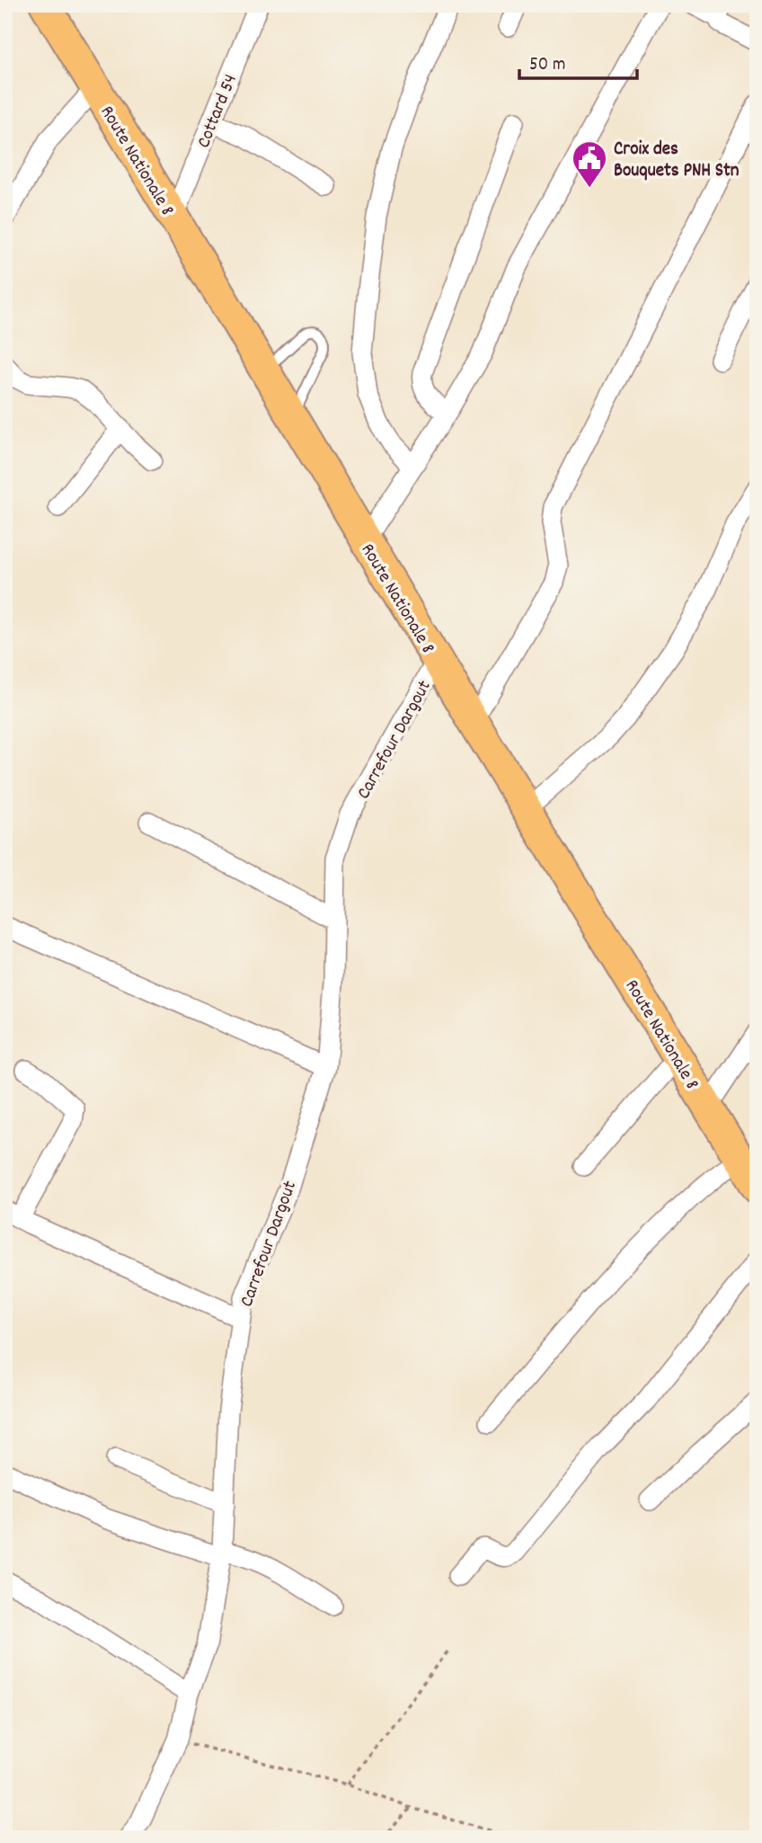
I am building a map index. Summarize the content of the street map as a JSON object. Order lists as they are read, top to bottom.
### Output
{
  "streets": {
    "main road": ["Route Nationale 8"],
    "street": ["Cottard 54", "Carrefour Dargout"]
  },
  "crossings": [
    ["Cottard 54", "Route Nationale 8"],
    ["Route Nationale 8", "Carrefour Dargout"]
  ],
  "places": {
    "public building": ["Croix des Bouquets PNH Stn"]
  },
  "scale_bar": "50 m"
}
